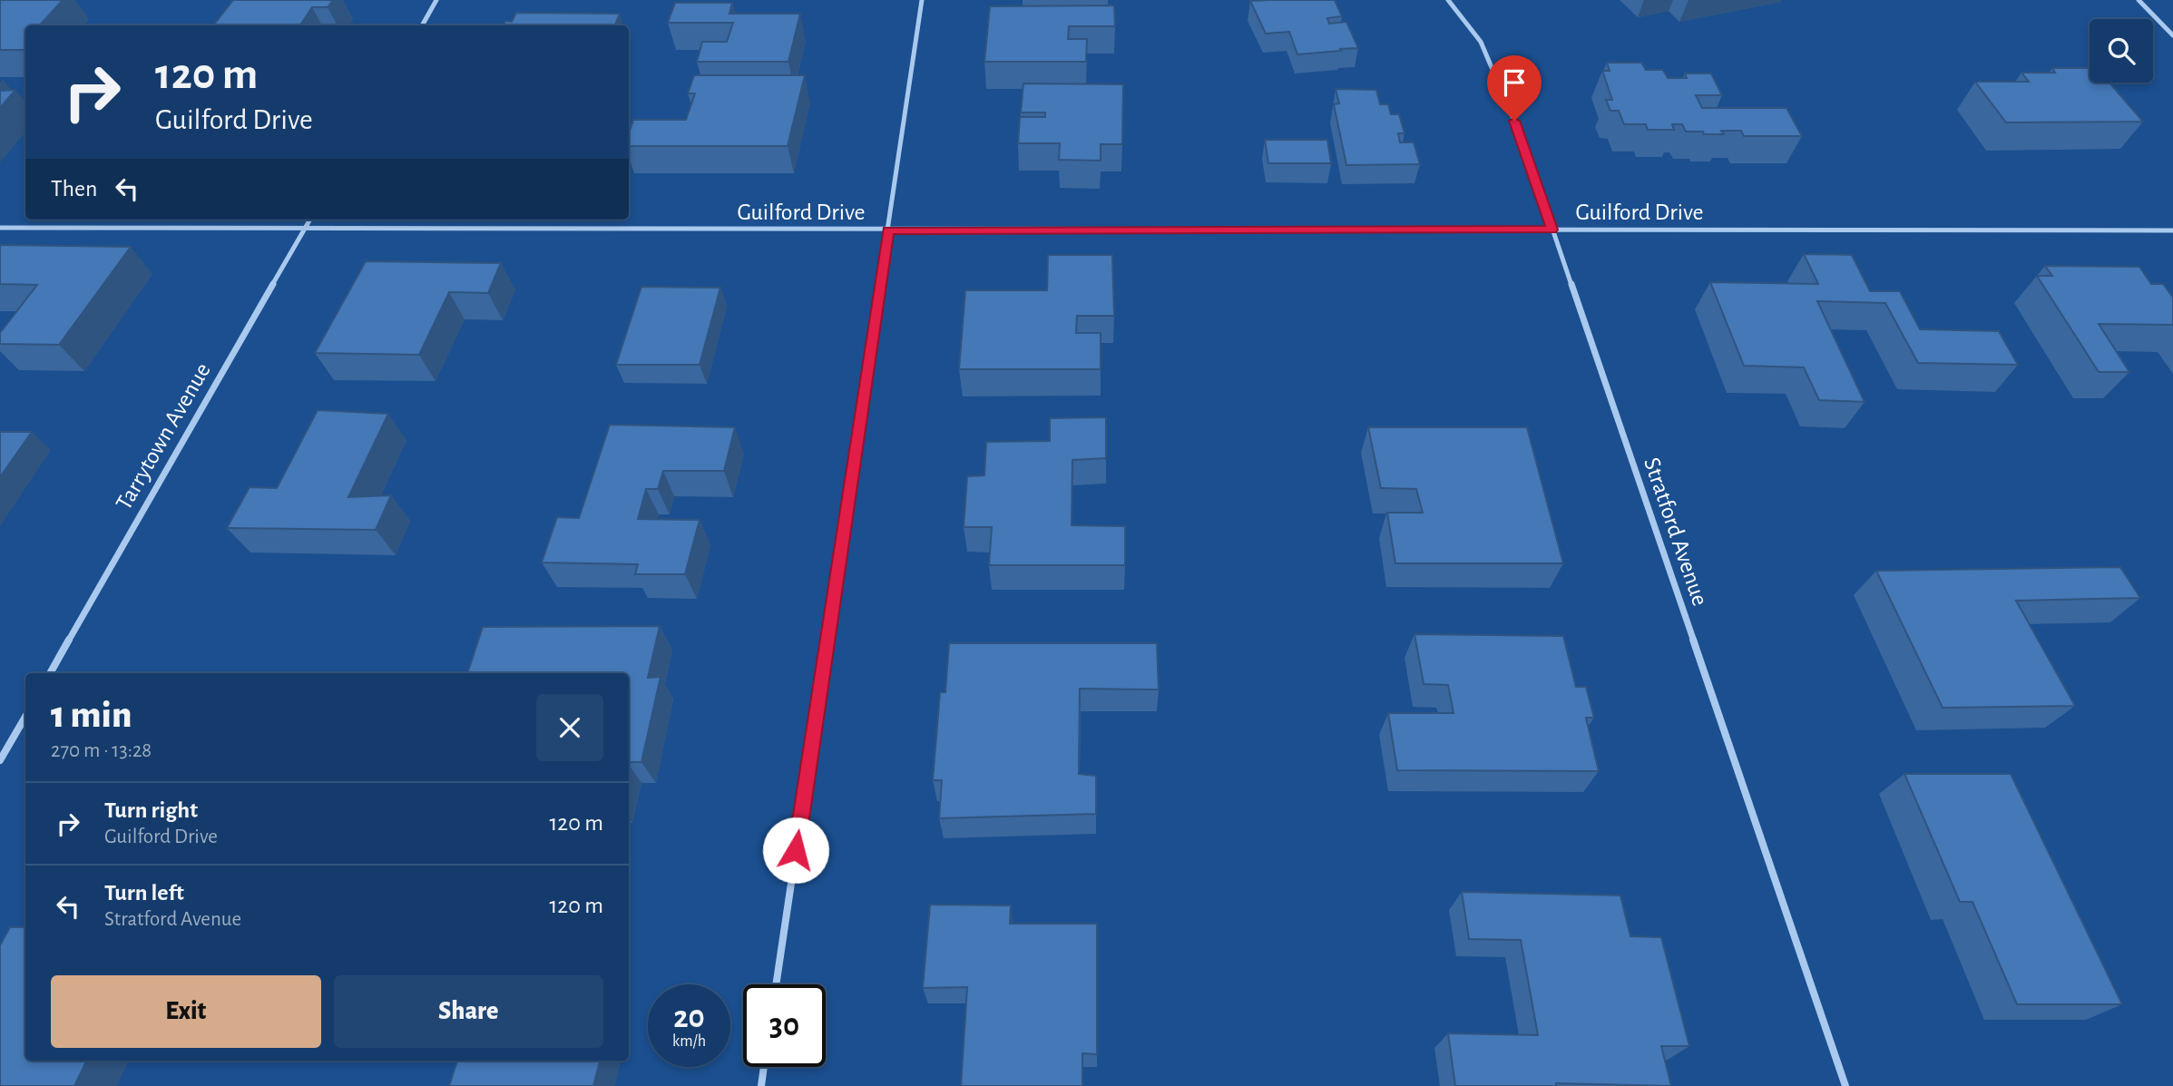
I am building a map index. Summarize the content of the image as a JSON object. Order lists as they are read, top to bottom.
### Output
{
  "streets": {
    "street": ["Guilford Drive", "Tarrytown Avenue", "Stratford Avenue"]
  },
  "crossings": [
    ["Guilford Drive", "Tarrytown Avenue"],
    ["Guilford Drive", "Stratford Avenue"]
  ],
  "page": {
    "turn": ["120 m", "Guilford Drive"],
    "then": "Then",
    "heading": ["1 min", "270 m · 13:28"],
    "list": [
      {
        "name": "Turn right",
        "note": "Guilford Drive",
        "value": "120 m"
      },
      {
        "name": "Turn left",
        "note": "Stratford Avenue",
        "value": "120 m"
      }
    ],
    "buttons": ["Exit", "Share"],
    "speed": "20 km/h",
    "limit": "30"
  }
}
